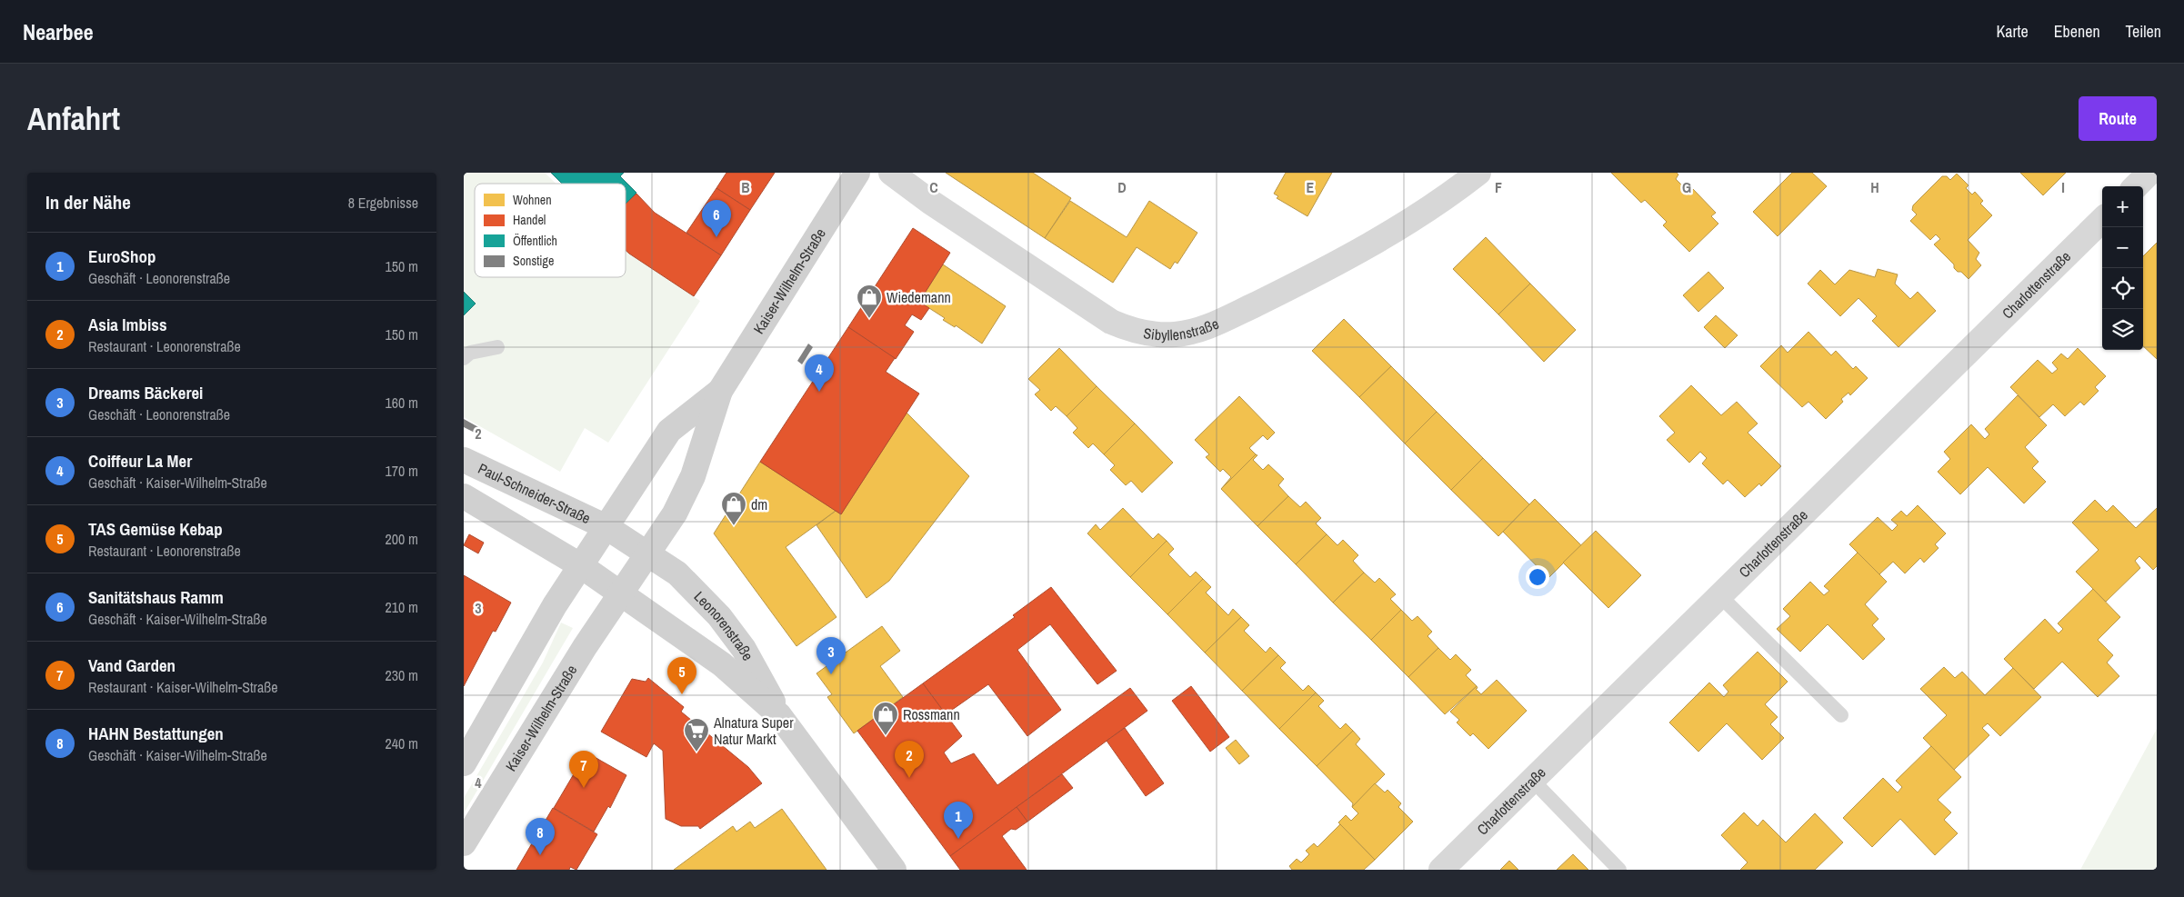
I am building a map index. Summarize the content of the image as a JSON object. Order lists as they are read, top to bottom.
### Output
{
  "streets": {
    "main road": ["Kaiser-Wilhelm-Straße", "Paul-Schneider-Straße", "Leonorenstraße"],
    "street": ["Charlottenstraße", "Sibyllenstraße"]
  },
  "crossings": [
    ["Kaiser-Wilhelm-Straße", "Paul-Schneider-Straße"],
    ["Kaiser-Wilhelm-Straße", "Leonorenstraße"]
  ],
  "places": {
    "shop": ["Wiedemann", "dm", "Rossmann"],
    "supermarket": ["Alnatura Super Natur Markt"]
  },
  "legend": [
    "Wohnen",
    "Handel",
    "Öffentlich",
    "Sonstige"
  ],
  "page": {
    "header": "Nearbee",
    "nav": ["Karte", "Ebenen", "Teilen"],
    "buttons": "Route",
    "title": "Anfahrt",
    "heading": ["In der Nähe", "8 Ergebnisse"],
    "map_buttons": ["+", "−"],
    "pins": [
      "6",
      "4",
      "3",
      "5",
      "2",
      "7",
      "1",
      "8"
    ],
    "list": [
      {
        "mark": "1",
        "name": "EuroShop",
        "note": "Geschäft · Leonorenstraße",
        "value": "150 m"
      },
      {
        "mark": "2",
        "name": "Asia Imbiss",
        "note": "Restaurant · Leonorenstraße",
        "value": "150 m"
      },
      {
        "mark": "3",
        "name": "Dreams Bäckerei",
        "note": "Geschäft · Leonorenstraße",
        "value": "160 m"
      },
      {
        "mark": "4",
        "name": "Coiffeur La Mer",
        "note": "Geschäft · Kaiser-Wilhelm-Straße",
        "value": "170 m"
      },
      {
        "mark": "5",
        "name": "TAS Gemüse Kebap",
        "note": "Restaurant · Leonorenstraße",
        "value": "200 m"
      },
      {
        "mark": "6",
        "name": "Sanitätshaus Ramm",
        "note": "Geschäft · Kaiser-Wilhelm-Straße",
        "value": "210 m"
      },
      {
        "mark": "7",
        "name": "Vand Garden",
        "note": "Restaurant · Kaiser-Wilhelm-Straße",
        "value": "230 m"
      },
      {
        "mark": "8",
        "name": "HAHN Bestattungen",
        "note": "Geschäft · Kaiser-Wilhelm-Straße",
        "value": "240 m"
      }
    ]
  },
  "grid": {
    "columns": [
      "B",
      "C",
      "D",
      "E",
      "F",
      "G",
      "H",
      "I"
    ],
    "rows": ["2", "3", "4"]
  }
}
